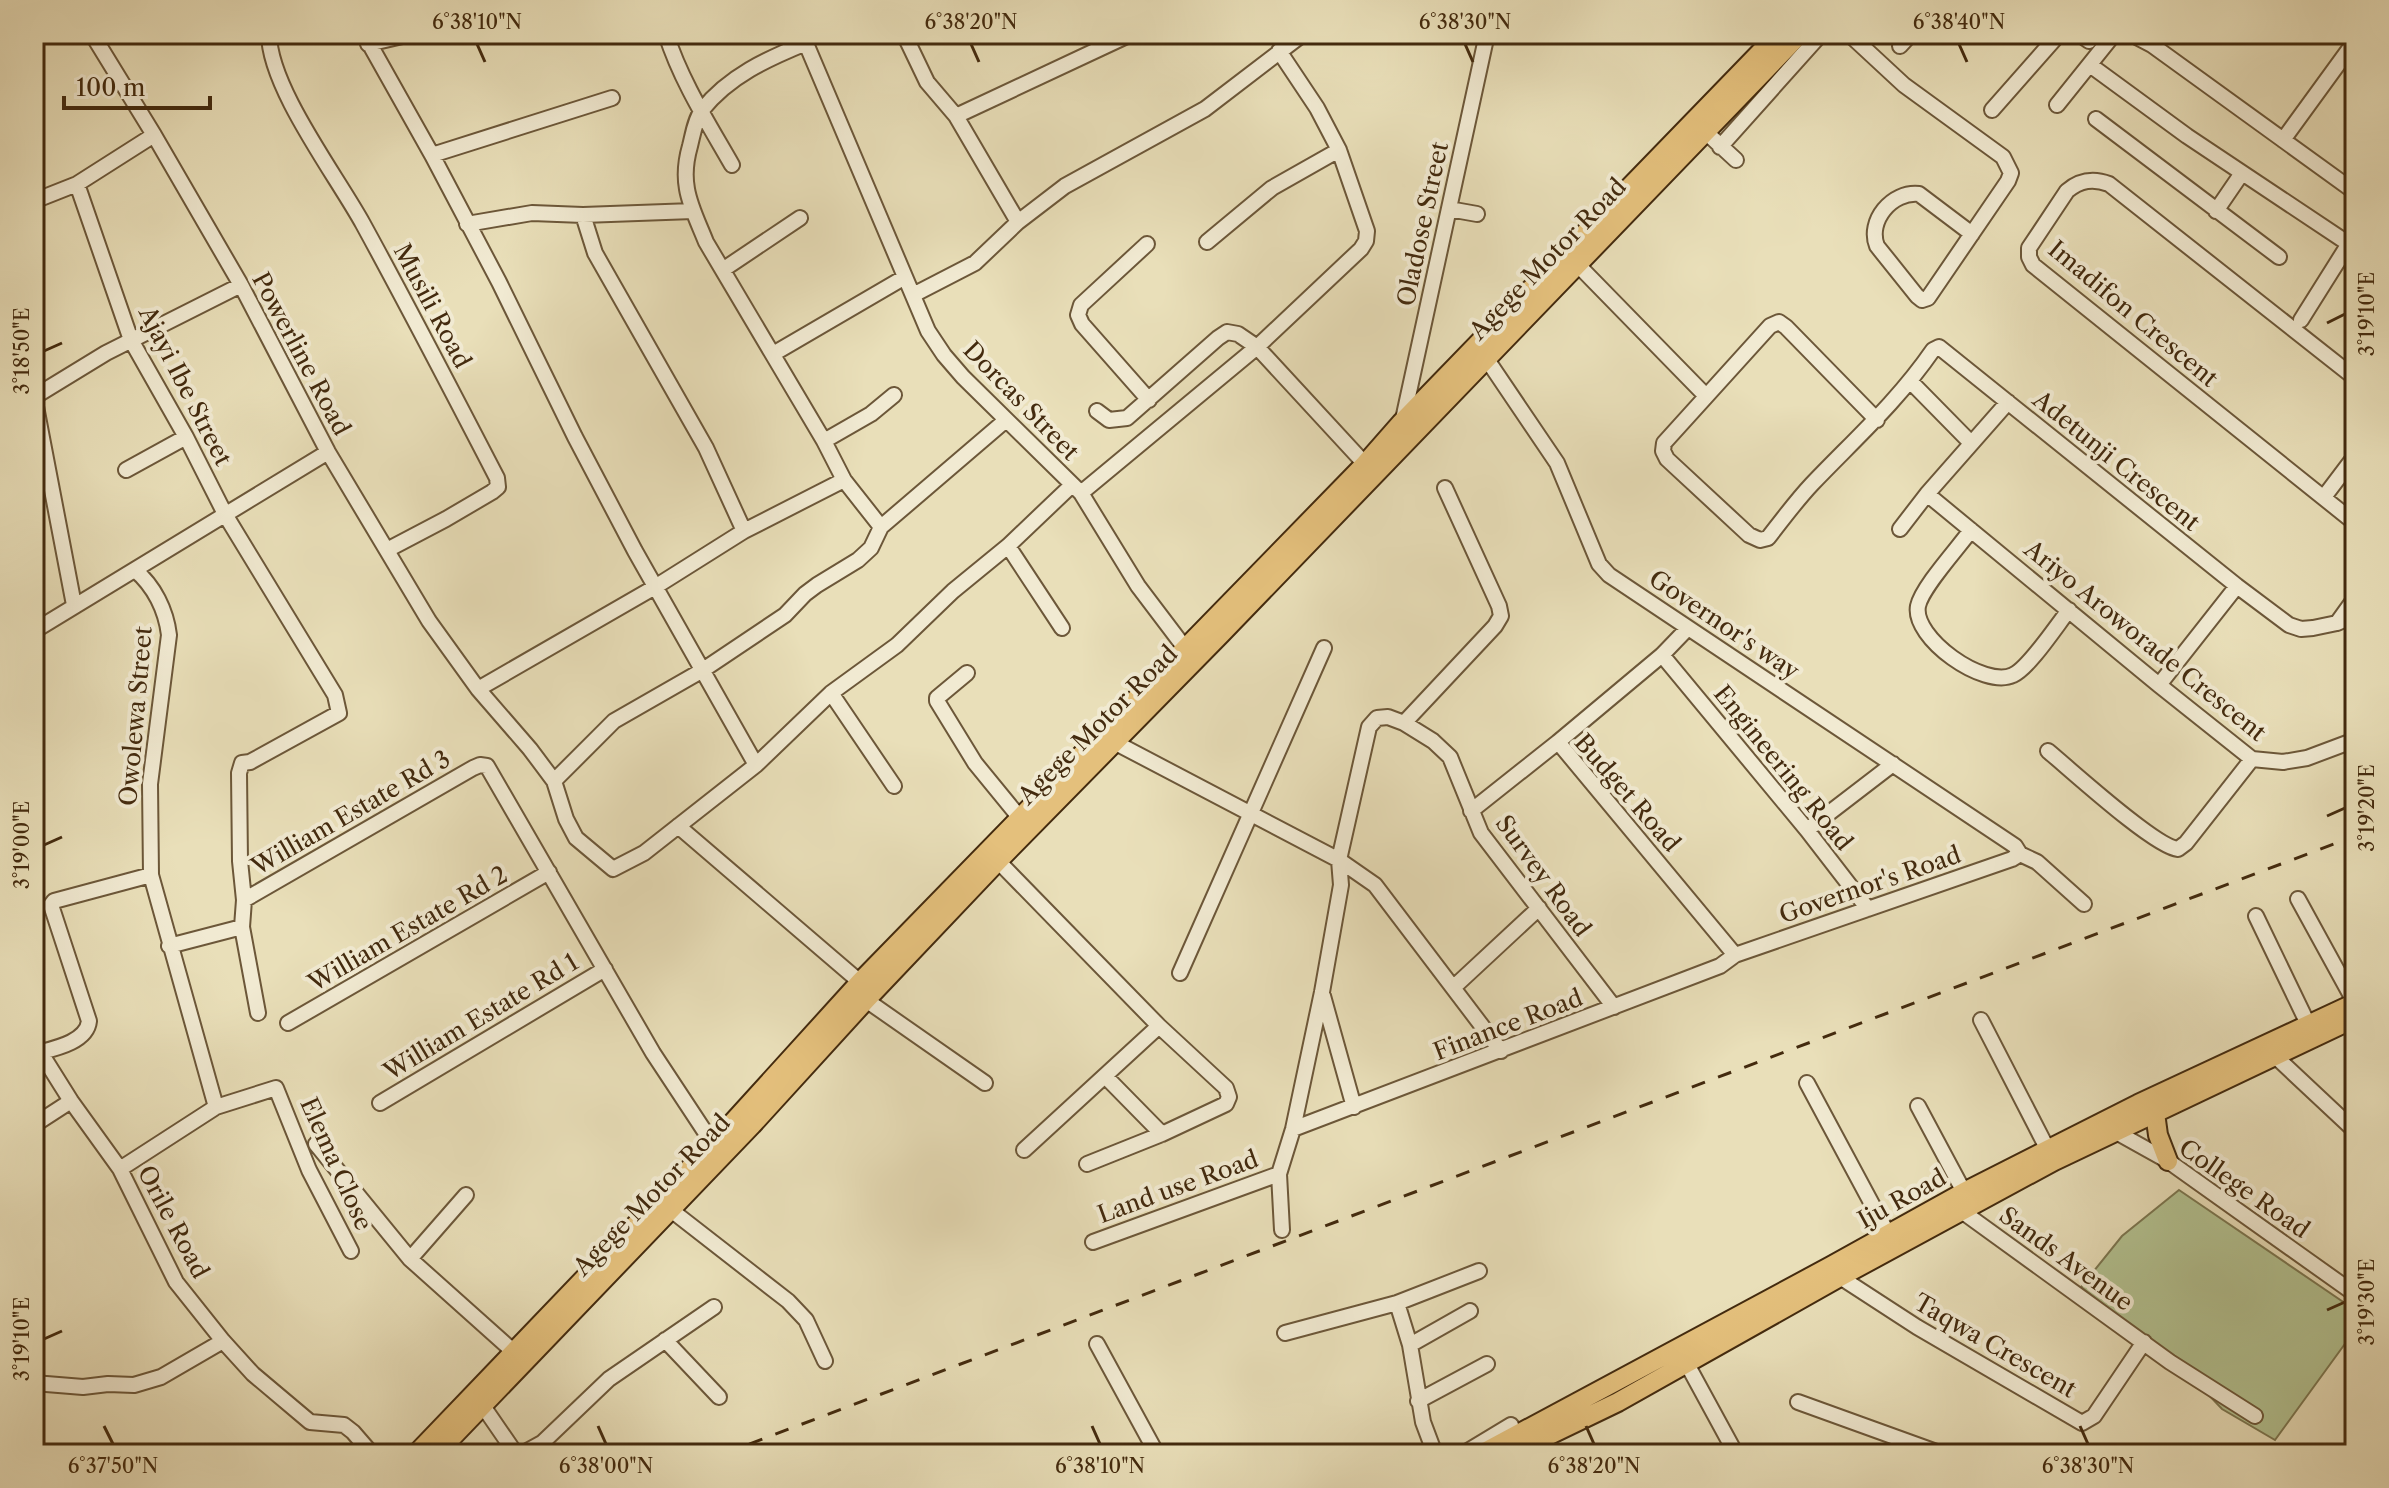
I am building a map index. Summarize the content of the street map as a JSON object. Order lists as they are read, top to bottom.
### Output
{
  "streets": {
    "main road": ["Agege Motor Road", "Iju Road"],
    "street": [
      "Oladose Street",
      "Musili Road",
      "Imadifon Crescent",
      "Powerline Road",
      "Ajayi Ibe Street",
      "Dorcas Street",
      "Adetunji Crescent",
      "Governor's way",
      "Ariyo Aroworade Crescent",
      "Owolewa Street",
      "Engineering Road",
      "Budget Road",
      "William Estate Rd 3",
      "Survey Road",
      "Governor's Road",
      "William Estate Rd 2",
      "William Estate Rd 1",
      "Finance Road",
      "Elema Close",
      "Land use Road",
      "College Road",
      "Orile Road",
      "Sands Avenue",
      "Taqwa Crescent"
    ]
  },
  "crossings": [
    ["Oladose Street", "Agege Motor Road"],
    ["Agege Motor Road", "Dorcas Street"],
    ["Agege Motor Road", "Governor's way"],
    ["Musili Road", "Powerline Road"],
    ["Ajayi Ibe Street", "William Estate Rd 3"],
    ["Governor's way", "Governor's Road"],
    ["Owolewa Street", "Elema Close"],
    ["Engineering Road", "Governor's Road"],
    ["Budget Road", "Survey Road"],
    ["Budget Road", "Governor's Road"],
    ["Budget Road", "Finance Road"],
    ["William Estate Rd 3", "William Estate Rd 2"],
    ["Survey Road", "Finance Road"],
    ["Governor's Road", "Finance Road"],
    ["Finance Road", "Land use Road"],
    ["College Road", "Iju Road"],
    ["Iju Road", "Sands Avenue"],
    ["Iju Road", "Taqwa Crescent"],
    ["Sands Avenue", "Taqwa Crescent"]
  ],
  "scale_bar": "100 m",
  "coordinates": [
    "6°38'10\"N",
    "6°38'20\"N",
    "6°38'30\"N",
    "6°38'40\"N",
    "3°19'10\"E",
    "3°18'50\"E",
    "3°19'20\"E",
    "3°19'00\"E",
    "3°19'30\"E",
    "6°37'50\"N",
    "6°38'00\"N"
  ]
}
